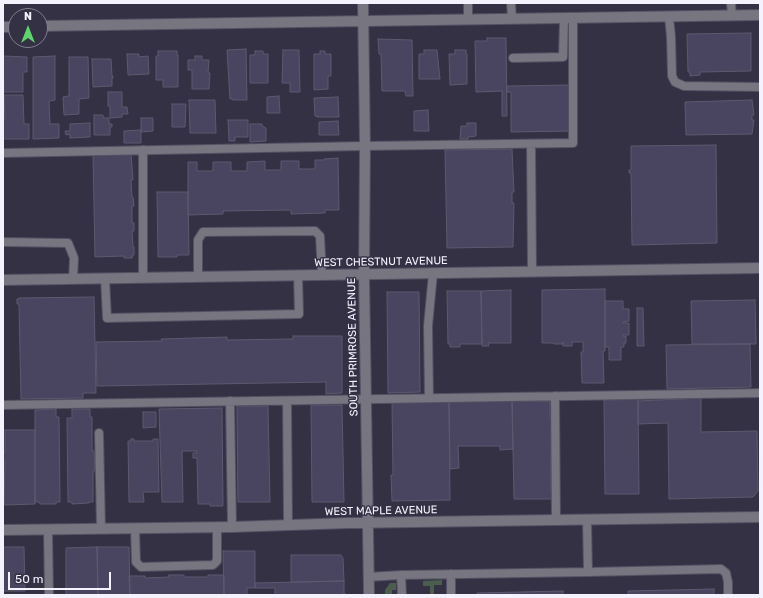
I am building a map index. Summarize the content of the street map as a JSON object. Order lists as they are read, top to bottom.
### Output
{
  "streets": {
    "street": ["WEST CHESTNUT AVENUE", "SOUTH PRIMROSE AVENUE", "WEST MAPLE AVENUE"]
  },
  "crossings": [
    ["WEST CHESTNUT AVENUE", "SOUTH PRIMROSE AVENUE"],
    ["SOUTH PRIMROSE AVENUE", "WEST MAPLE AVENUE"]
  ],
  "scale_bar": "50 m",
  "north": "top"
}
